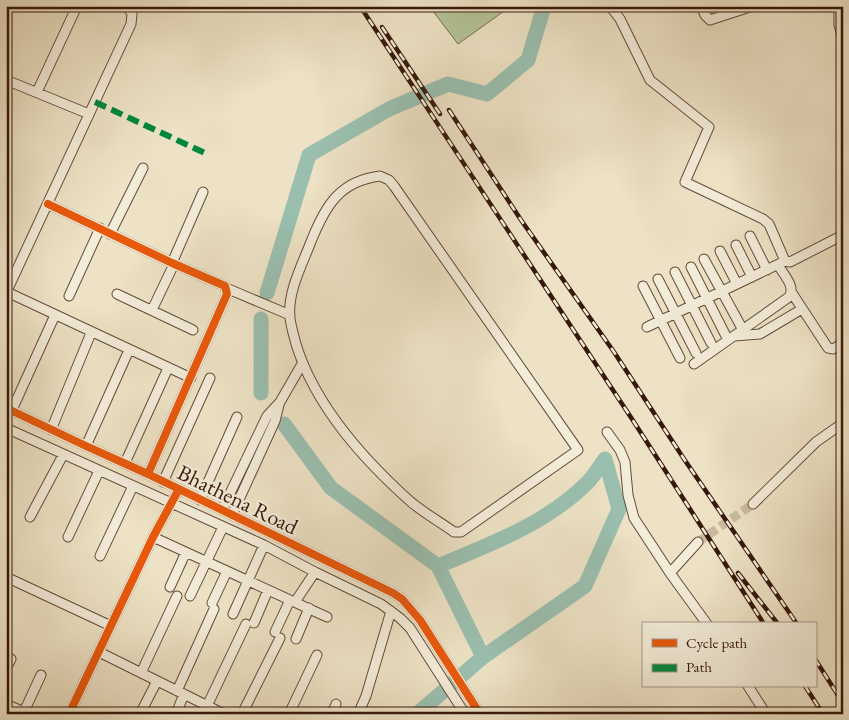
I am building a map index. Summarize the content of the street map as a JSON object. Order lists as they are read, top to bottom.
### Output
{
  "streets": {
    "street": ["Bhathena Road"]
  },
  "legend": ["Cycle path", "Path"]
}
